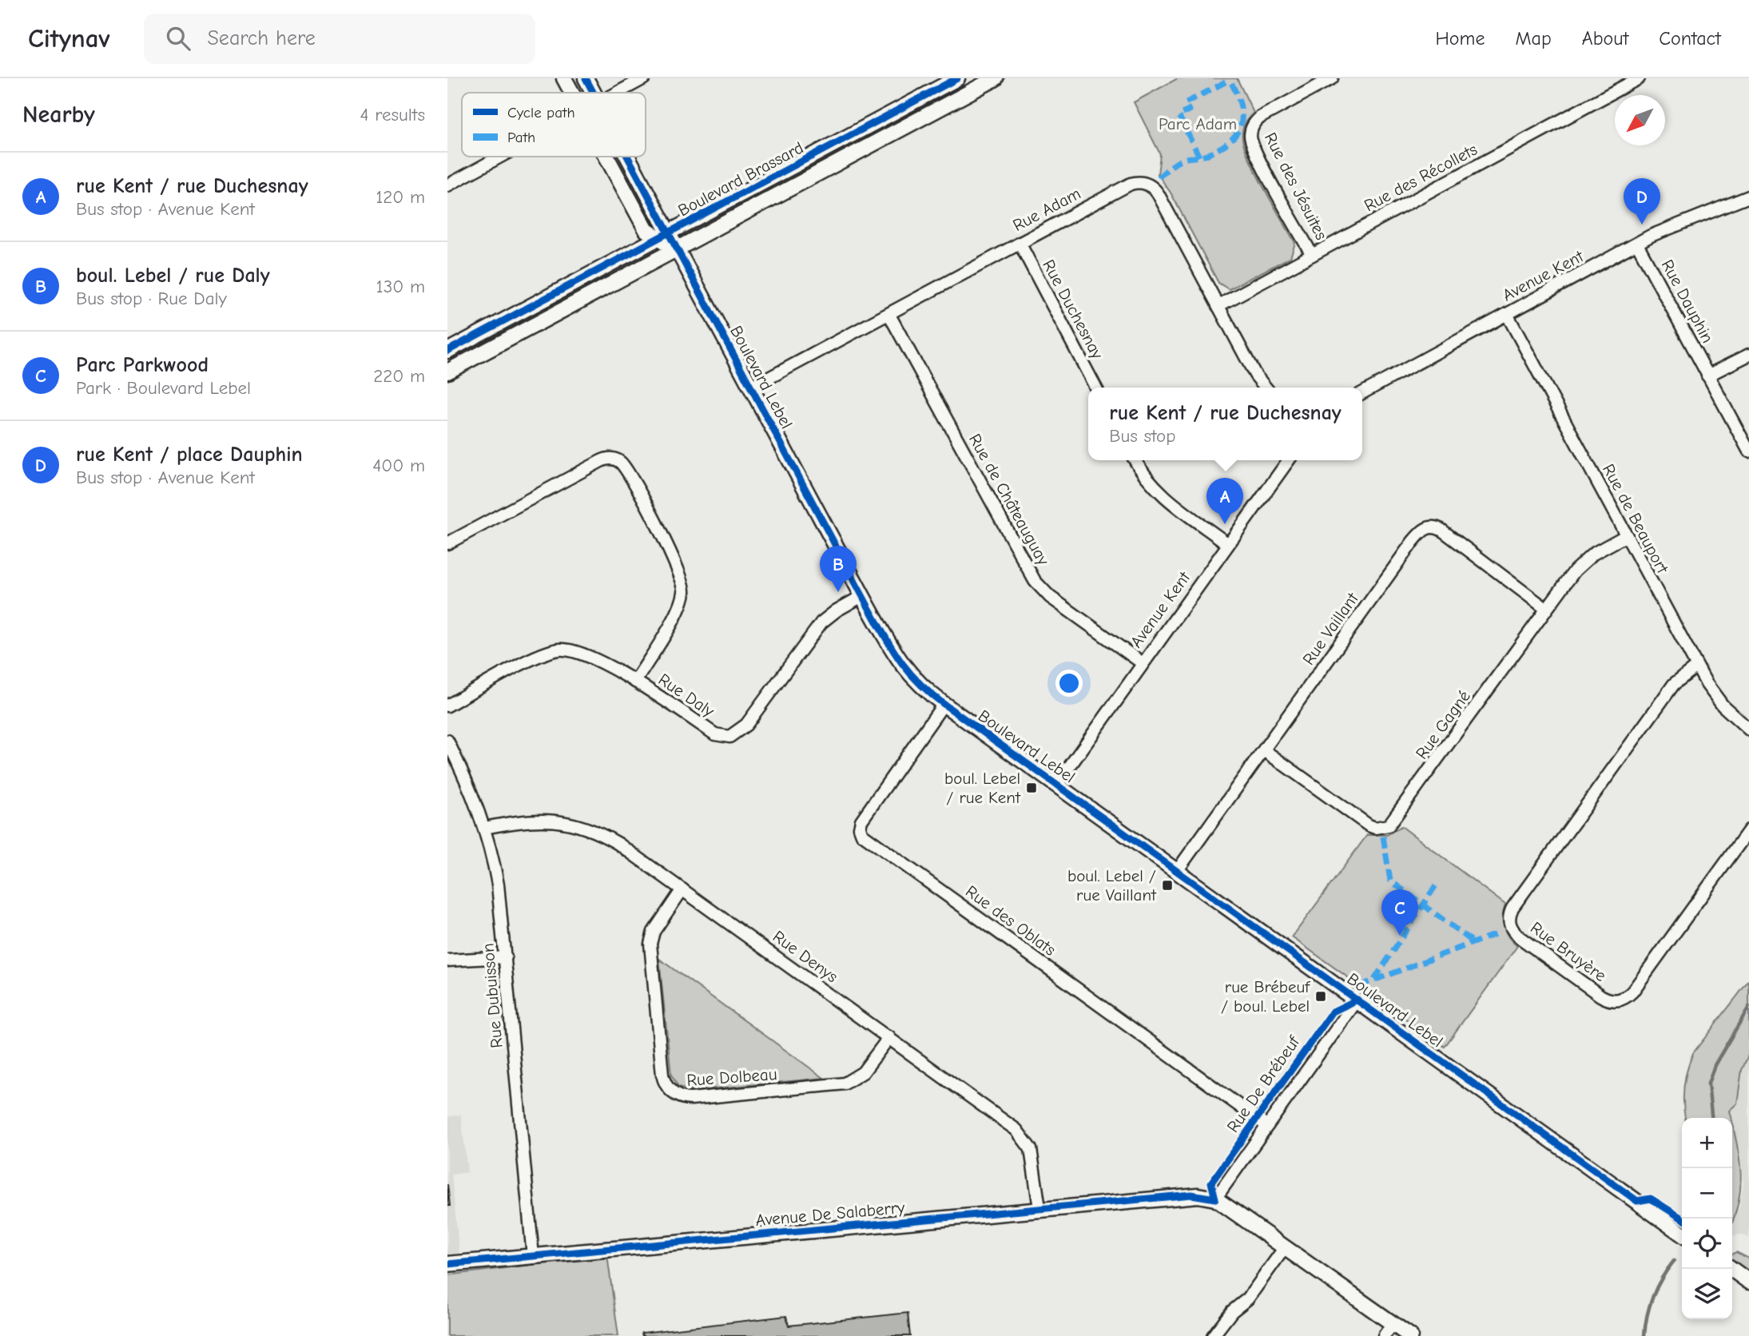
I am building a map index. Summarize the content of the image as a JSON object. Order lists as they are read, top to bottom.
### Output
{
  "streets": {
    "street": [
      "Rue des Récollets",
      "Boulevard Brassard",
      "Rue des Jésuites",
      "Rue Adam",
      "Avenue Kent",
      "Rue Dauphin",
      "Rue Duchesnay",
      "Boulevard Lebel",
      "Rue de Châteauguay",
      "Rue de Beauport",
      "Rue Vaillant",
      "Rue Daly",
      "Rue Gagné",
      "Rue des Oblats",
      "Rue Bruyère",
      "Rue Denys",
      "Rue Dubuisson",
      "Rue Dolbeau",
      "Rue De Brébeuf",
      "Avenue De Salaberry"
    ]
  },
  "crossings": [
    ["Rue des Récollets", "Rue des Jésuites"],
    ["Rue des Récollets", "Rue Adam"],
    ["Boulevard Brassard", "Boulevard Lebel"],
    ["Rue Adam", "Rue Duchesnay"],
    ["Rue Adam", "Boulevard Lebel"],
    ["Rue Adam", "Rue de Châteauguay"],
    ["Avenue Kent", "Rue Dauphin"],
    ["Avenue Kent", "Boulevard Lebel"],
    ["Avenue Kent", "Rue de Châteauguay"],
    ["Avenue Kent", "Rue de Beauport"],
    ["Boulevard Lebel", "Rue Vaillant"],
    ["Boulevard Lebel", "Rue Daly"],
    ["Boulevard Lebel", "Rue des Oblats"],
    ["Boulevard Lebel", "Rue De Brébeuf"],
    ["Rue de Beauport", "Rue Gagné"],
    ["Rue de Beauport", "Rue Bruyère"],
    ["Rue Vaillant", "Rue Gagné"],
    ["Rue des Oblats", "Rue De Brébeuf"],
    ["Rue Denys", "Rue Dubuisson"],
    ["Rue Denys", "Rue Dolbeau"],
    ["Rue Denys", "Avenue De Salaberry"],
    ["Rue Dubuisson", "Avenue De Salaberry"],
    ["Rue De Brébeuf", "Avenue De Salaberry"]
  ],
  "parks": ["Parc Adam"],
  "places": {
    "transit": ["boul. Lebel / rue Kent", "boul. Lebel / rue Vaillant", "rue Brébeuf / boul. Lebel"]
  },
  "legend": ["Cycle path", "Path"],
  "north": "bottom left",
  "page": {
    "header": "Citynav",
    "search": "Search here",
    "nav": [
      "Home",
      "Map",
      "About",
      "Contact"
    ],
    "heading": ["Nearby", "4 results"],
    "list": [
      {
        "mark": "A",
        "name": "rue Kent / rue Duchesnay",
        "note": "Bus stop · Avenue Kent",
        "value": "120 m"
      },
      {
        "mark": "B",
        "name": "boul. Lebel / rue Daly",
        "note": "Bus stop · Rue Daly",
        "value": "130 m"
      },
      {
        "mark": "C",
        "name": "Parc Parkwood",
        "note": "Park · Boulevard Lebel",
        "value": "220 m"
      },
      {
        "mark": "D",
        "name": "rue Kent / place Dauphin",
        "note": "Bus stop · Avenue Kent",
        "value": "400 m"
      }
    ],
    "pins": [
      "D",
      "A",
      "B",
      "C"
    ],
    "popup": ["rue Kent / rue Duchesnay", "Bus stop"],
    "map_buttons": ["+", "−"]
  }
}
